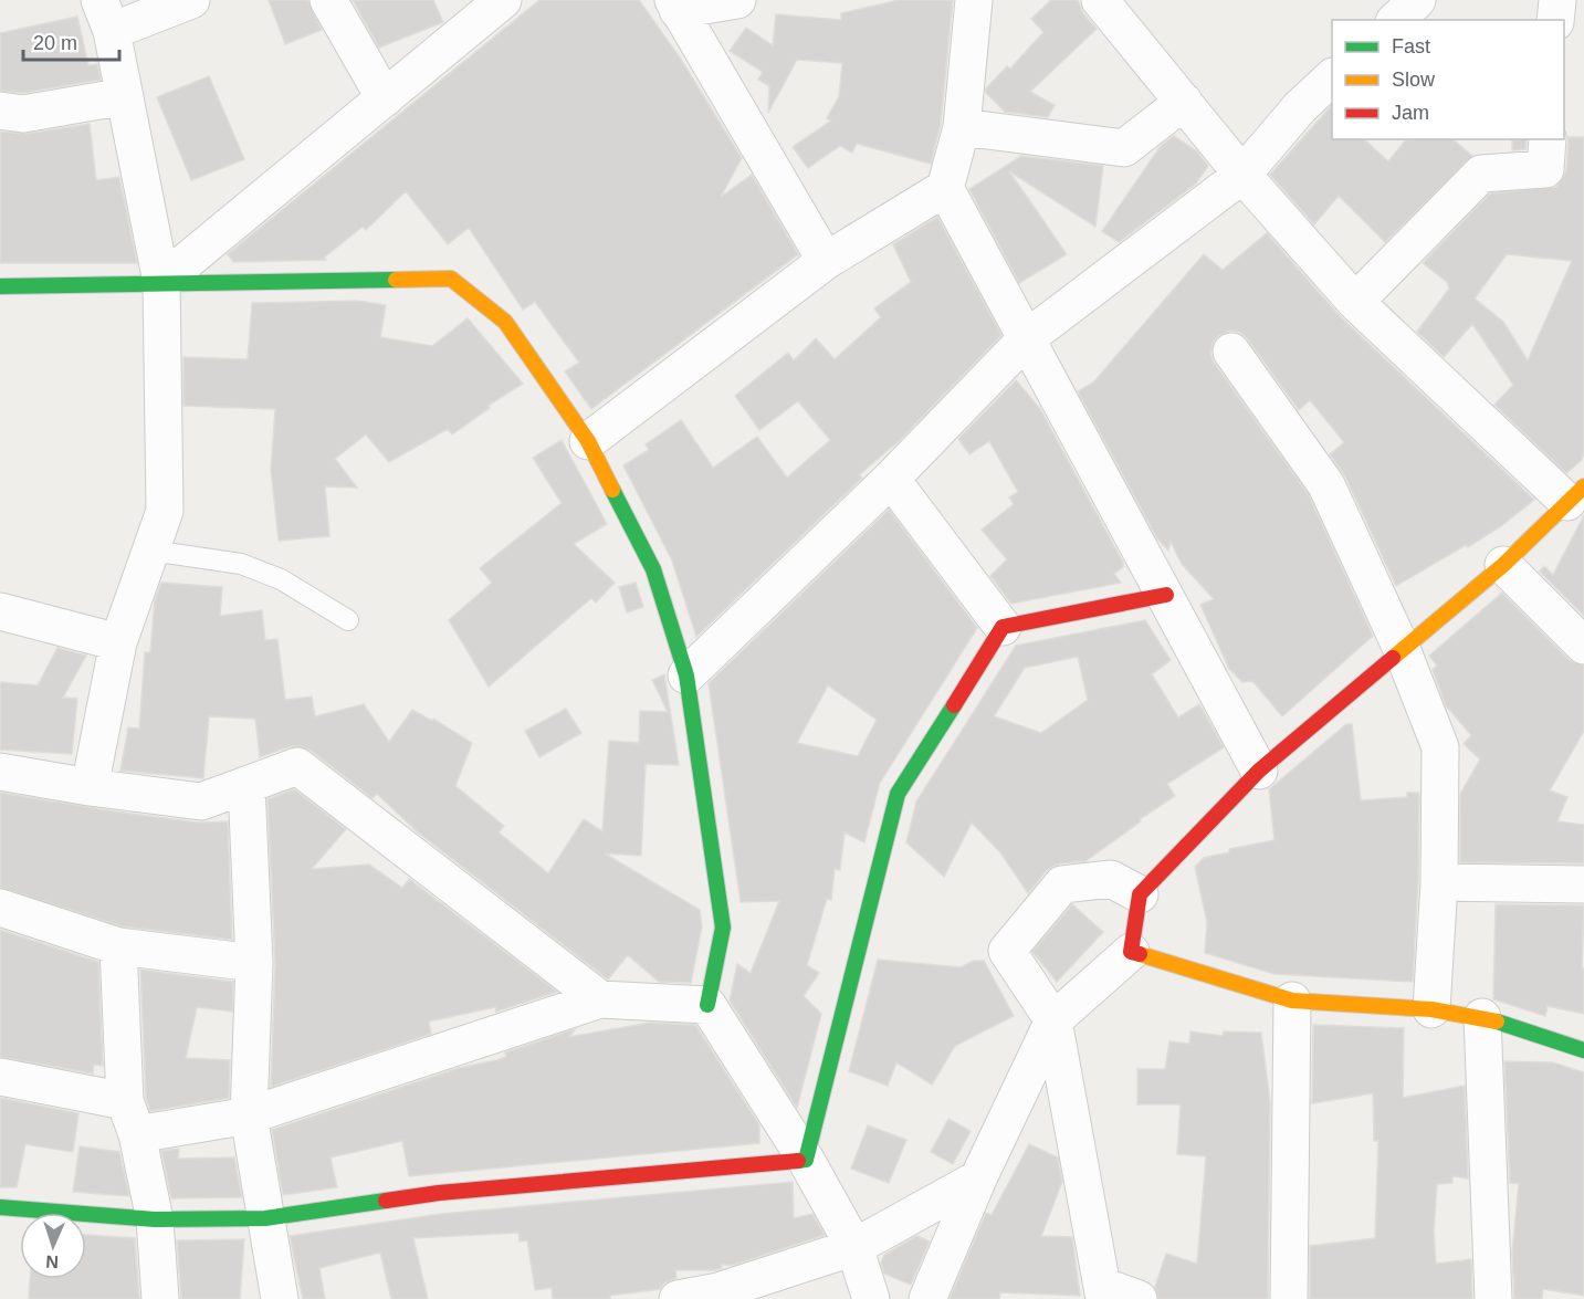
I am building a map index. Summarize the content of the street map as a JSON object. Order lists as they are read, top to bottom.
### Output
{
  "legend": ["Fast", "Slow", "Jam"],
  "scale_bar": "20 m",
  "north": "bottom"
}
